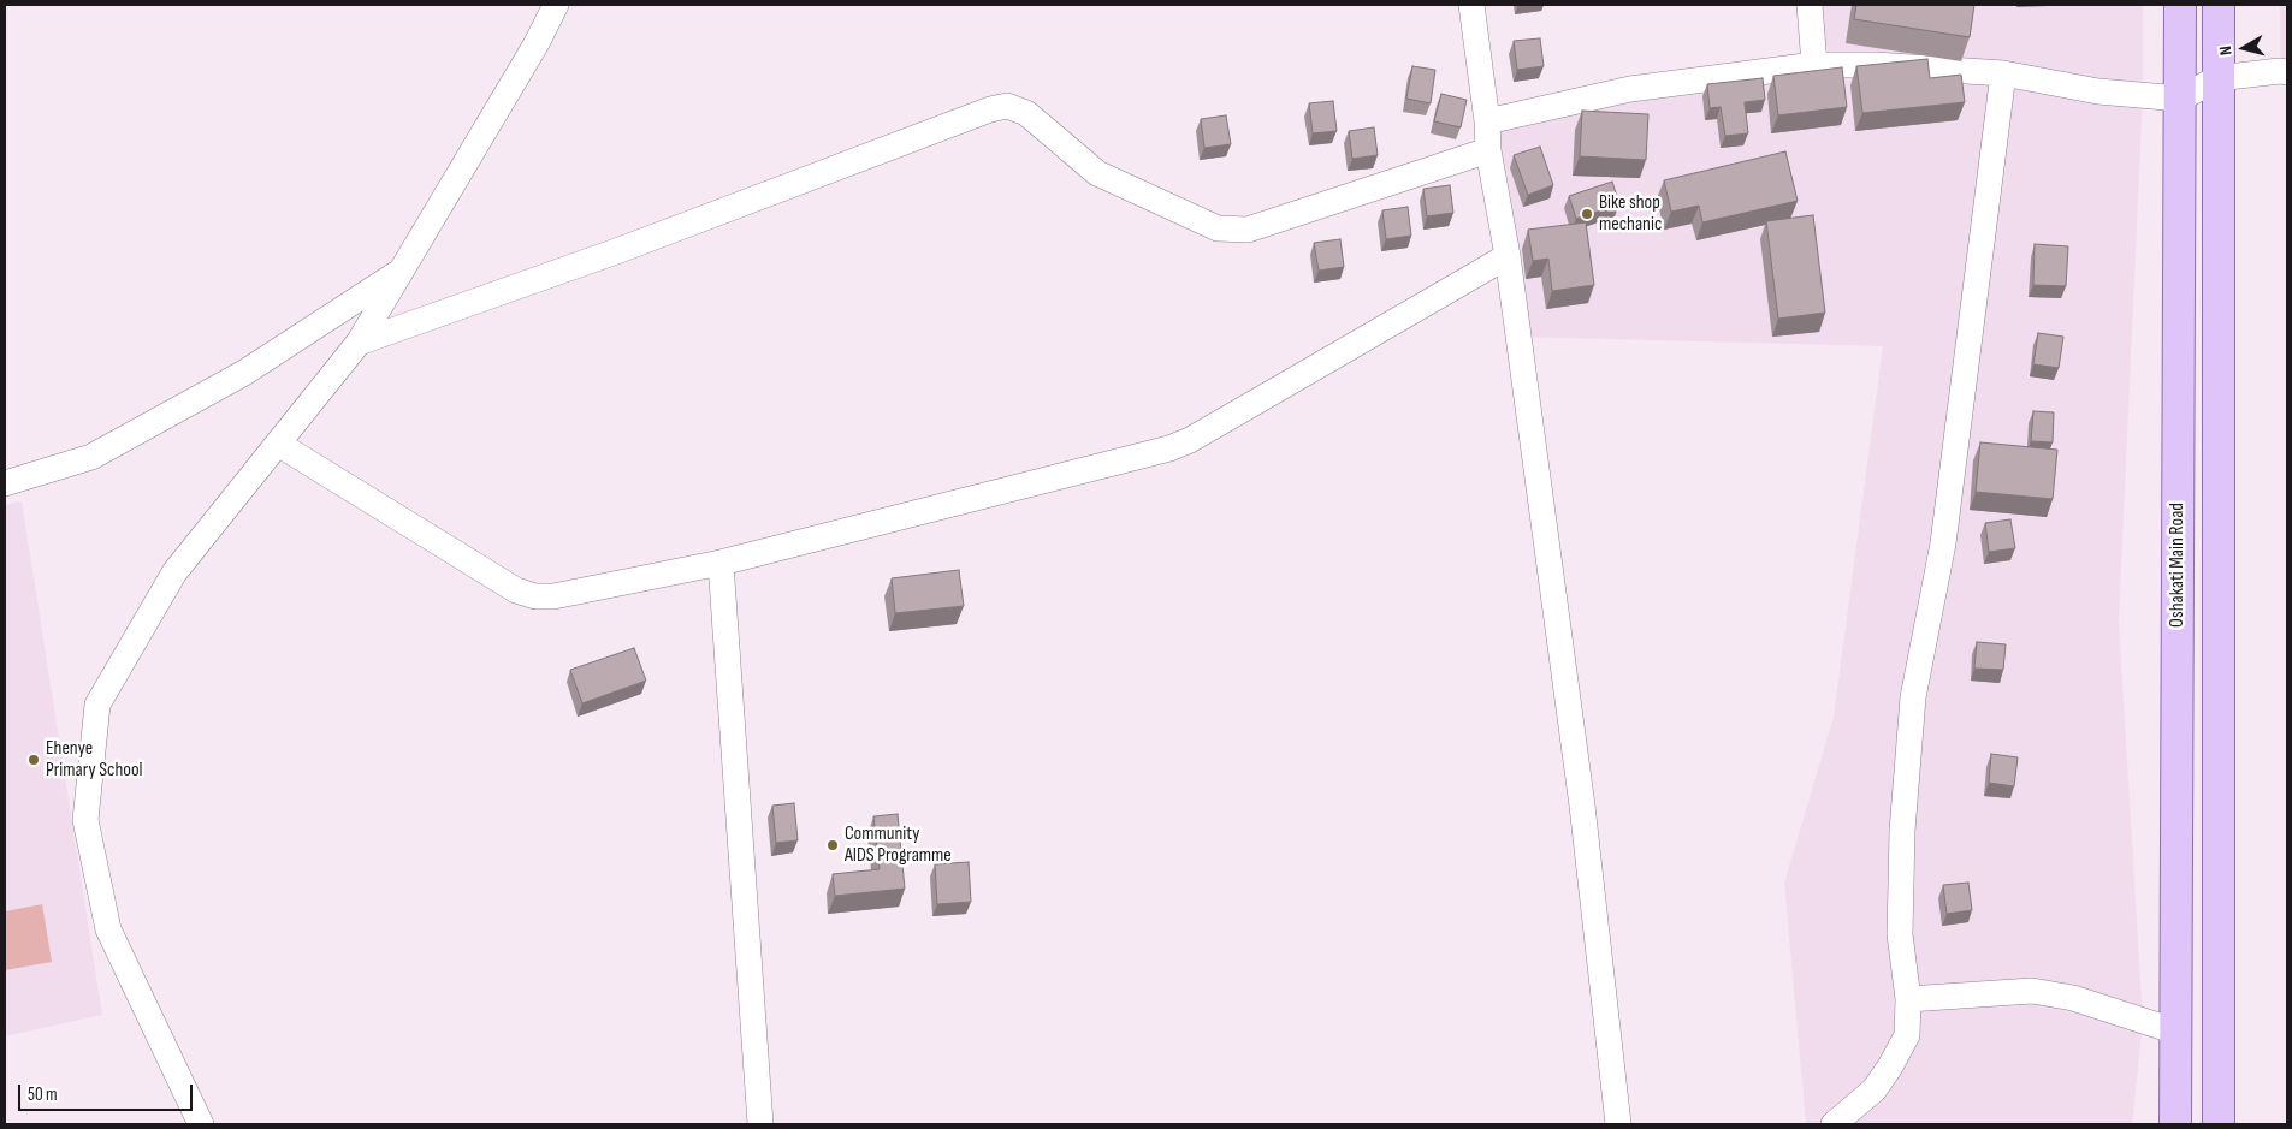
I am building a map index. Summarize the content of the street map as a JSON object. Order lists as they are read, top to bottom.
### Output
{
  "streets": {
    "main road": ["Oshakati Main Road"]
  },
  "places": ["Bike shop mechanic", "Ehenye Primary School", "Community AIDS Programme"],
  "scale_bar": "50 m",
  "north": "left"
}
